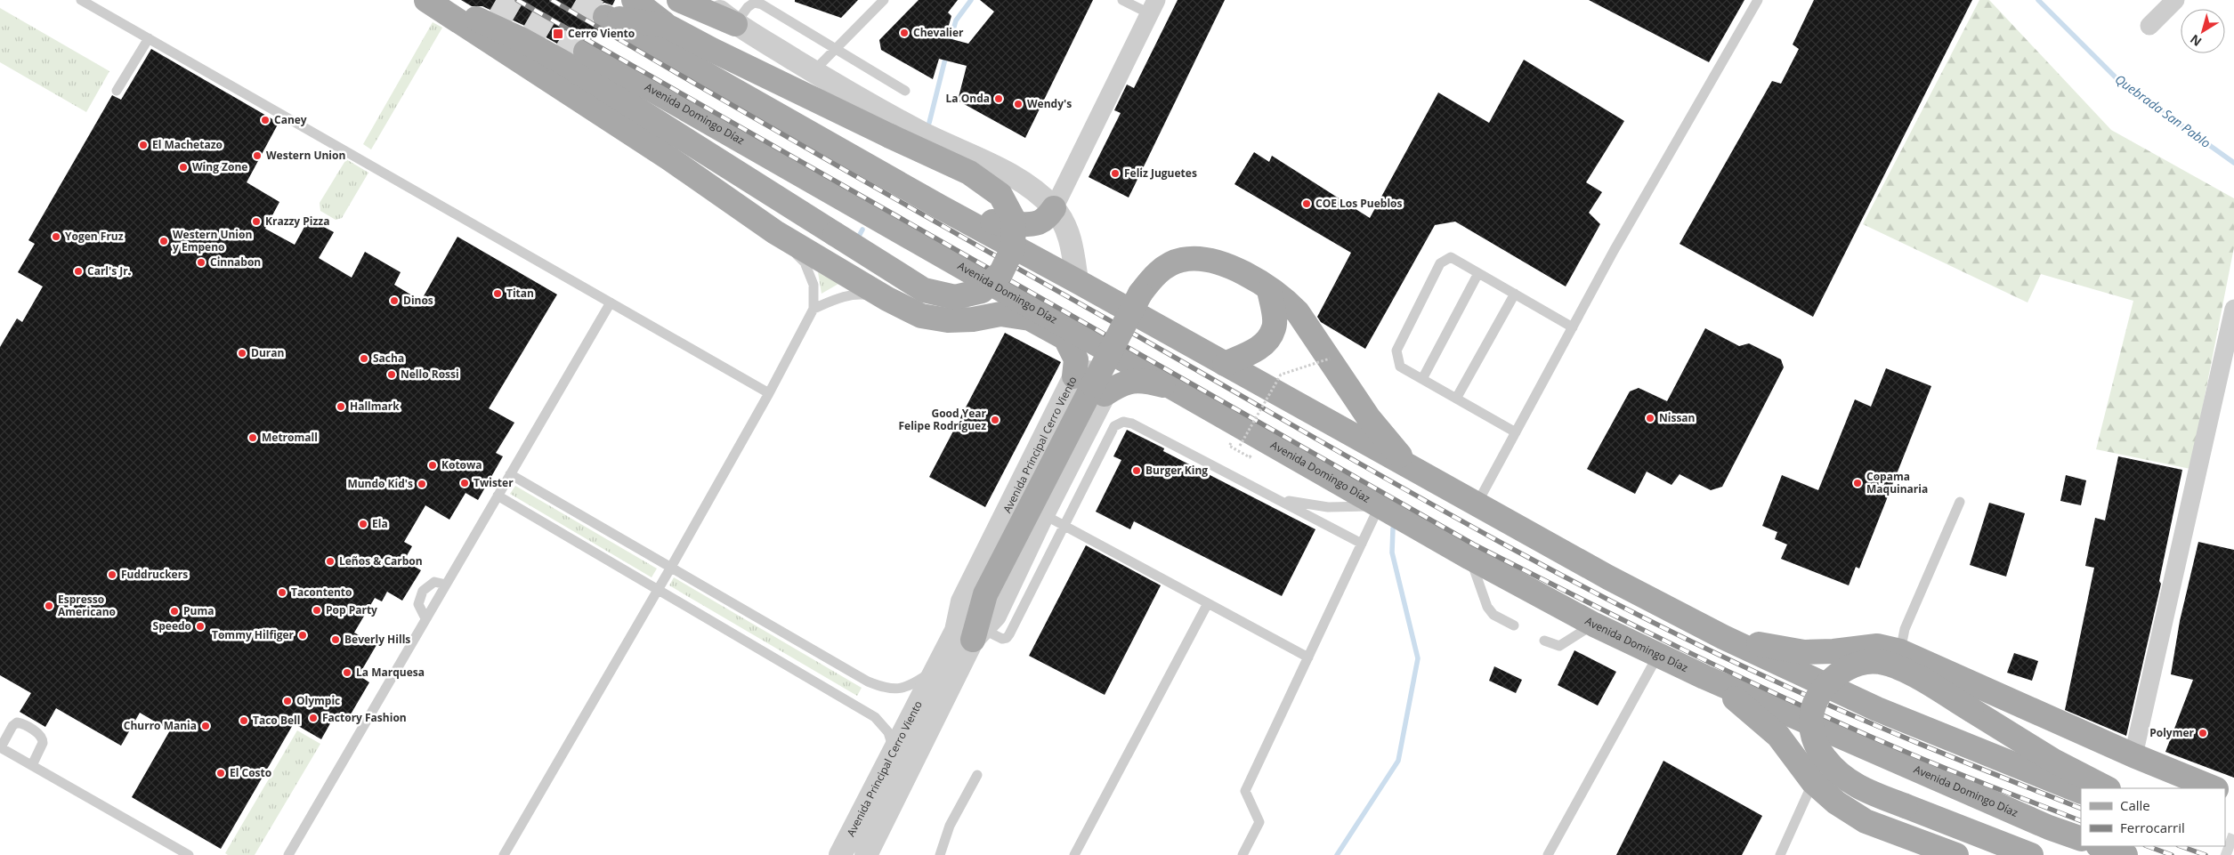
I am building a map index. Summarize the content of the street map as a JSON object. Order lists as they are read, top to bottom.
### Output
{
  "streets": {
    "main road": ["Avenida Domingo Díaz"],
    "street": ["Avenida Principal Cerro Viento"]
  },
  "water": ["Quebrada San Pablo"],
  "places": {
    "other": [
      "Chevalier",
      "La Onda",
      "Wendy's",
      "Caney",
      "El Machetazo",
      "Western Union",
      "Wing Zone",
      "Feliz Juguetes",
      "COE Los Pueblos",
      "Krazzy Pizza",
      "Yogen Fruz",
      "Western Union y Empeno",
      "Cinnabon",
      "Carl's Jr.",
      "Titan",
      "Dinos",
      "Duran",
      "Sacha",
      "Nello Rossi",
      "Hallmark",
      "Nissan",
      "Good Year Felipe Rodríguez",
      "Metromall",
      "Kotowa",
      "Burger King",
      "Twister",
      "Copama Maquinaria",
      "Mundo Kid's",
      "Ela",
      "Leños & Carbon",
      "Fuddruckers",
      "Tacontento",
      "Espresso Americano",
      "Pop Party",
      "Puma",
      "Speedo",
      "Tommy Hilfiger",
      "Beverly Hills",
      "La Marquesa",
      "Olympic",
      "Factory Fashion",
      "Taco Bell",
      "Churro Mania",
      "Polymer",
      "El Costo"
    ],
    "transit": ["Cerro Viento"]
  },
  "legend": ["Calle", "Ferrocarril"],
  "north": "bottom left"
}
